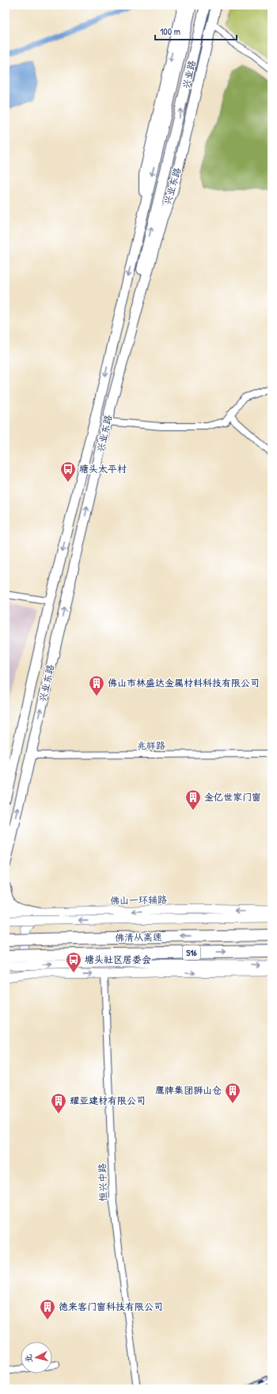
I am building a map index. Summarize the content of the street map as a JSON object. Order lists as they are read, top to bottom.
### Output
{
  "streets": {
    "highway": ["佛清从高速", "S16"],
    "main road": ["兴业路", "兴业东路", "佛山一环辅路"],
    "street": ["兆祥路", "恒兴中路"]
  },
  "crossings": [
    ["兴业路", "兴业东路"],
    ["兴业东路", "兆祥路"]
  ],
  "places": {
    "bus stop": ["塘头太平村", "塘头社区居委会"],
    "building": [
      "佛山市林盛达金属材料科技有限公司",
      "金亿世家门窗",
      "鹰牌集团狮山仓",
      "耀亚建材有限公司",
      "德来客门窗科技有限公司"
    ]
  },
  "scale_bar": "100 m",
  "north": "left"
}
